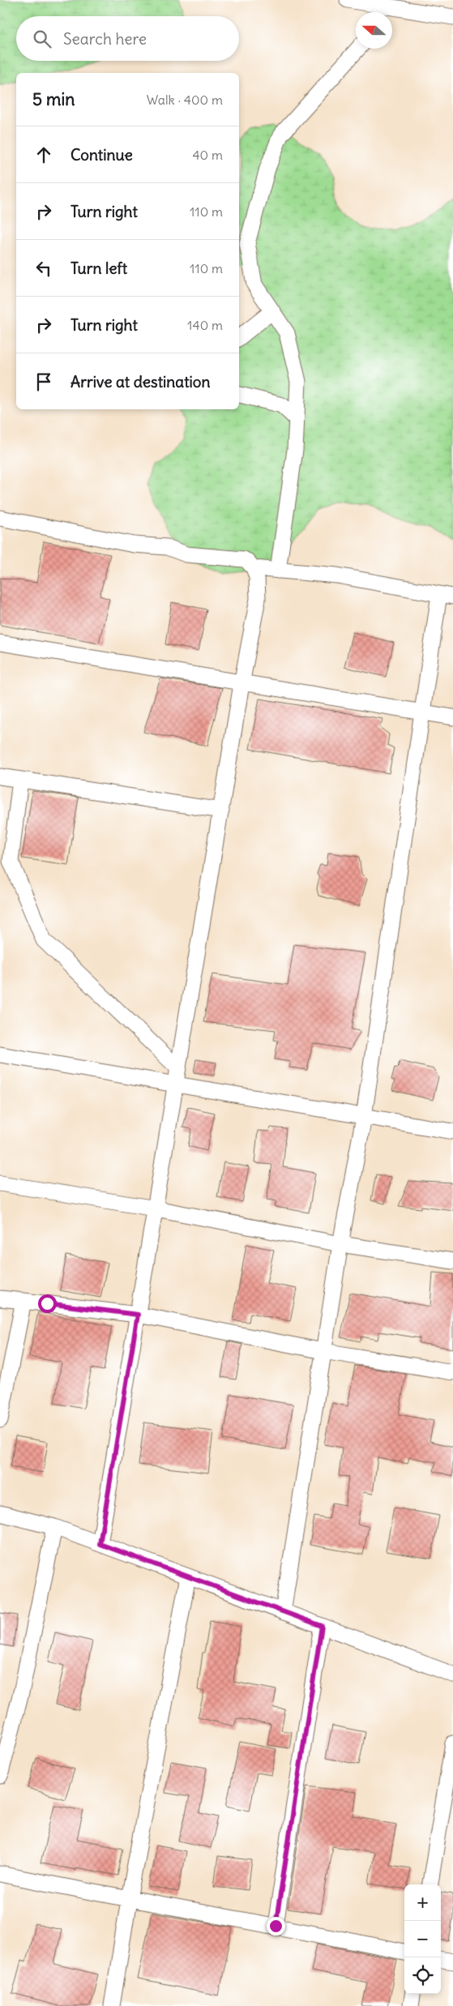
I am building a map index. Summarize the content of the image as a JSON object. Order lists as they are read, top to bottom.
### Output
{
  "north": "left",
  "page": {
    "search": "Search here",
    "heading": ["5 min", "Walk · 400 m"],
    "list": [
      ["Continue", "40 m"],
      ["Turn right", "110 m"],
      ["Turn left", "110 m"],
      ["Turn right", "140 m"],
      "Arrive at destination"
    ],
    "map_buttons": ["+", "−"]
  }
}
